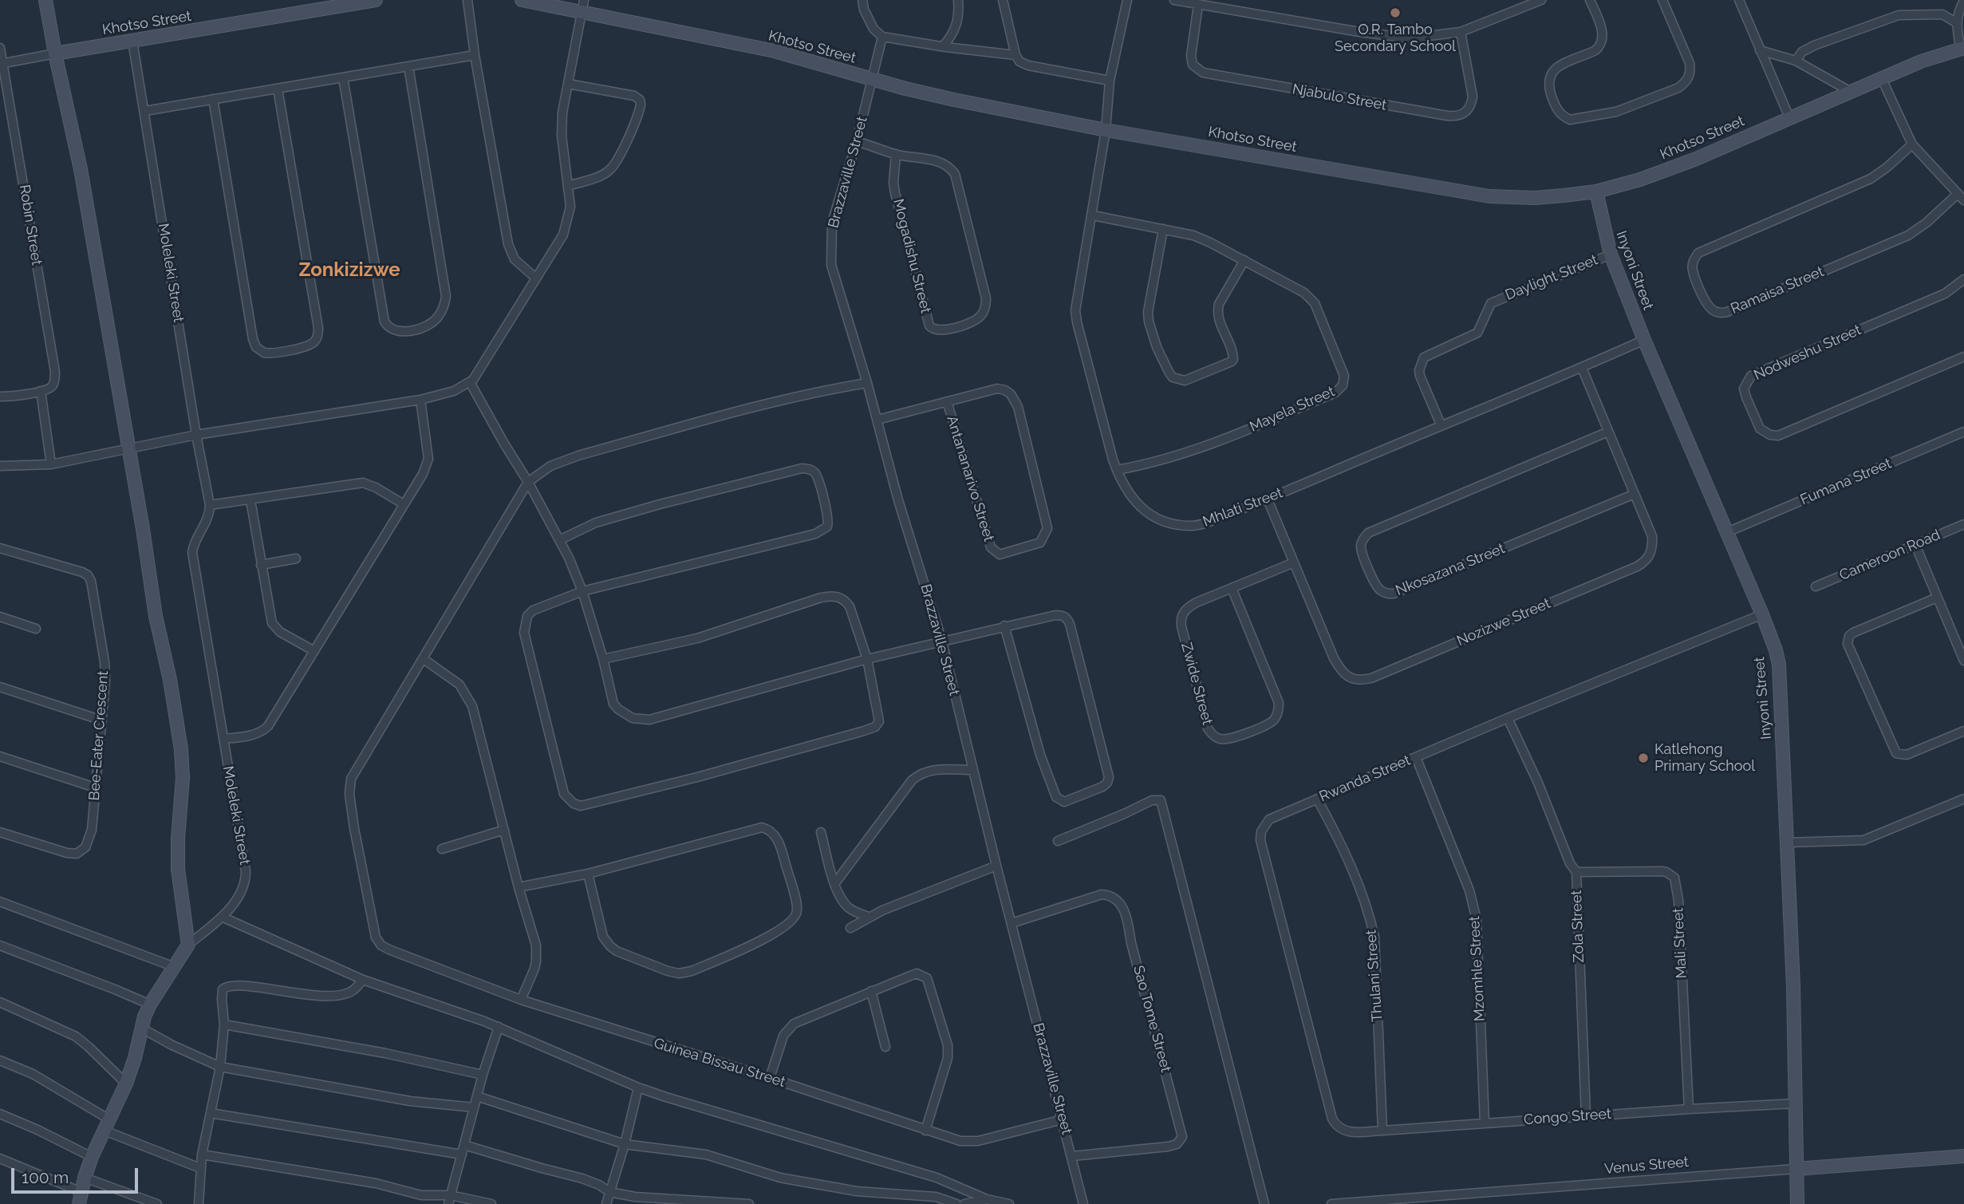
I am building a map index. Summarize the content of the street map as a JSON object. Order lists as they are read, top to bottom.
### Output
{
  "streets": {
    "street": [
      "Khotso Street",
      "Njabulo Street",
      "Brazzaville Street",
      "Robin Street",
      "Mogadishu Street",
      "Inyoni Street",
      "Moleleki Street",
      "Daylight Street",
      "Ramaisa Street",
      "Nodweshu Street",
      "Mayela Street",
      "Antananarivo Street",
      "Fumana Street",
      "Mhlati Street",
      "Cameroon Road",
      "Nkosazana Street",
      "Nozizwe Street",
      "Zwide Street",
      "Bee-Eater Crescent",
      "Rwanda Street",
      "Zola Street",
      "Mali Street",
      "Mzomhle Street",
      "Thulani Street",
      "Sao Tome Street",
      "Guinea Bissau Street",
      "Congo Street",
      "Venus Street"
    ]
  },
  "crossings": [
    ["Khotso Street", "Brazzaville Street"],
    ["Khotso Street", "Inyoni Street"],
    ["Khotso Street", "Moleleki Street"],
    ["Khotso Street", "Mhlati Street"],
    ["Brazzaville Street", "Mogadishu Street"],
    ["Brazzaville Street", "Antananarivo Street"],
    ["Brazzaville Street", "Sao Tome Street"],
    ["Brazzaville Street", "Guinea Bissau Street"],
    ["Inyoni Street", "Daylight Street"],
    ["Inyoni Street", "Fumana Street"],
    ["Inyoni Street", "Mhlati Street"],
    ["Inyoni Street", "Rwanda Street"],
    ["Inyoni Street", "Congo Street"],
    ["Inyoni Street", "Venus Street"],
    ["Daylight Street", "Mhlati Street"],
    ["Mayela Street", "Mhlati Street"],
    ["Mhlati Street", "Nozizwe Street"],
    ["Nkosazana Street", "Nozizwe Street"],
    ["Nozizwe Street", "Zwide Street"],
    ["Rwanda Street", "Zola Street"],
    ["Rwanda Street", "Mzomhle Street"],
    ["Rwanda Street", "Thulani Street"],
    ["Rwanda Street", "Congo Street"],
    ["Zola Street", "Mali Street"],
    ["Zola Street", "Congo Street"],
    ["Mali Street", "Congo Street"],
    ["Mzomhle Street", "Congo Street"],
    ["Thulani Street", "Congo Street"]
  ],
  "districts": ["Zonkizizwe"],
  "places": ["O.R. Tambo Secondary School", "Katlehong Primary School"],
  "scale_bar": "100 m"
}
